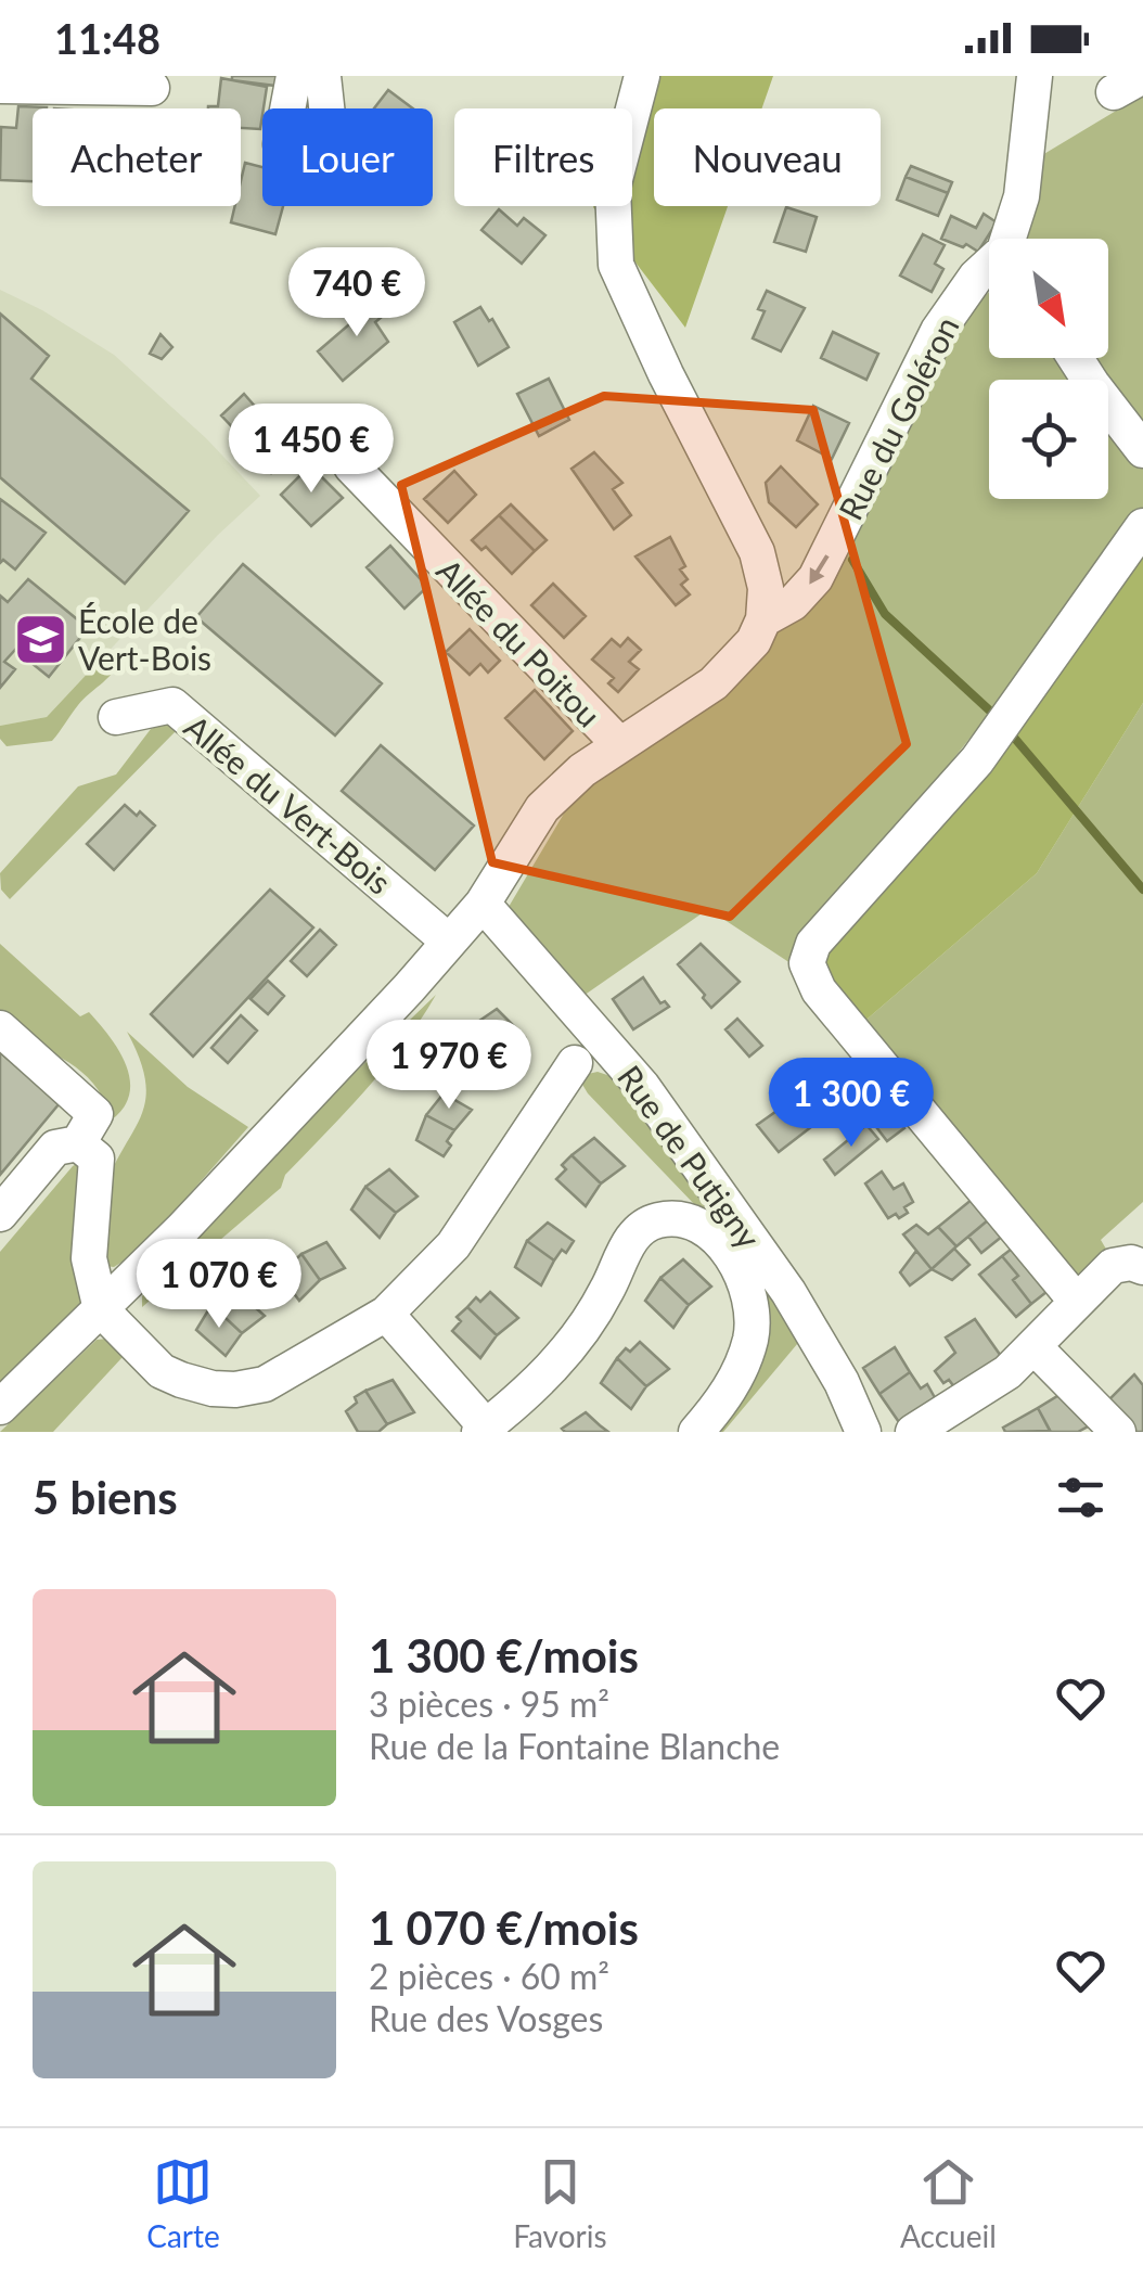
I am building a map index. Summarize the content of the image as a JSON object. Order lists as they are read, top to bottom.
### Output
{
  "streets": {
    "street": [
      "Rue du Goléron",
      "Allée du Poitou",
      "Allée du Vert-Bois",
      "Rue de Putigny"
    ]
  },
  "crossings": [
    ["Rue du Goléron", "Allée du Poitou"],
    ["Rue du Goléron", "Allée du Vert-Bois"],
    ["Rue du Goléron", "Rue de Putigny"]
  ],
  "places": {
    "school or university": ["École de Vert-Bois"]
  },
  "north": "bottom right",
  "page": {
    "status": "11:48",
    "chip": [
      "Acheter",
      "Louer",
      "Filtres",
      "Nouveau"
    ],
    "price": [
      "740 €",
      "1 450 €",
      "1 970 €",
      "1 300 €",
      "1 070 €"
    ],
    "heading": "5 biens",
    "list": [
      {
        "name": "1 300 €/mois",
        "note": "3 pièces · 95 m² · Rue de la Fontaine Blanche"
      },
      {
        "name": "1 070 €/mois",
        "note": "2 pièces · 60 m² · Rue des Vosges"
      }
    ],
    "tabs": ["Carte", "Favoris", "Accueil"]
  }
}
